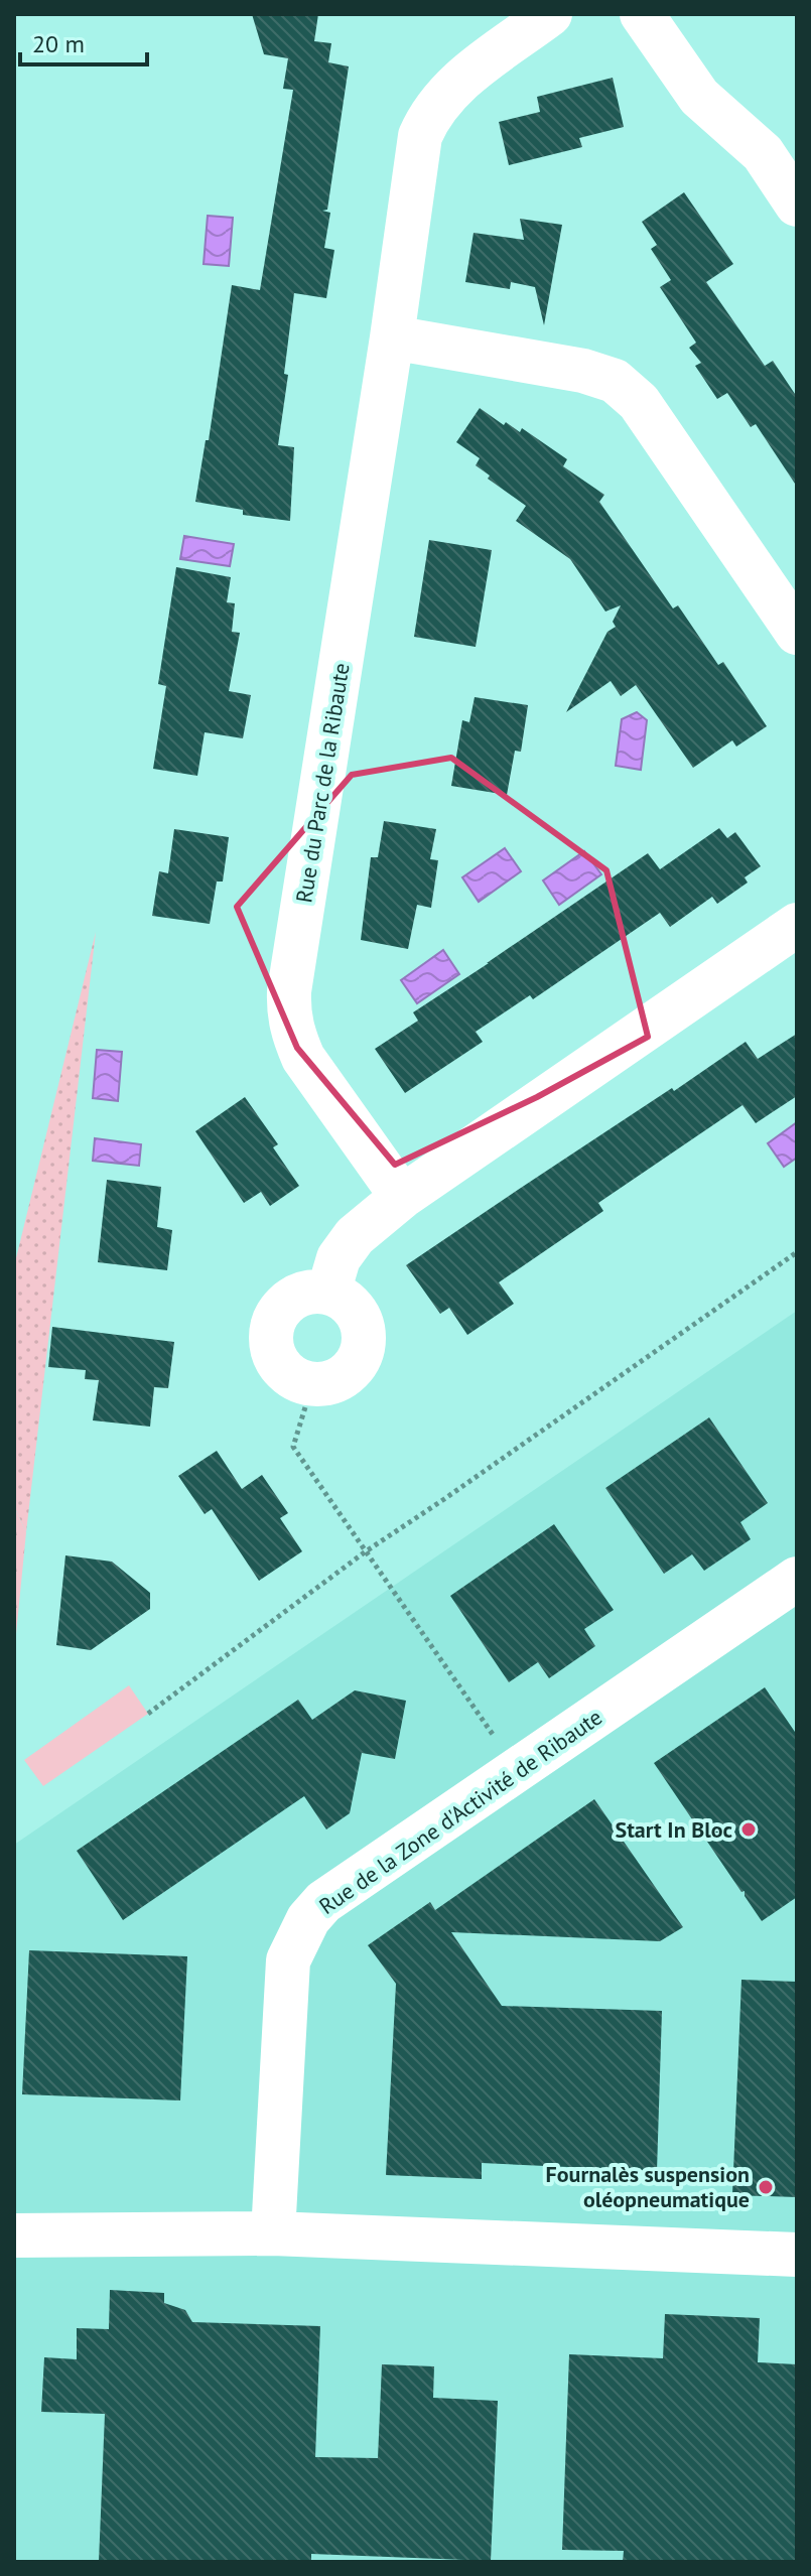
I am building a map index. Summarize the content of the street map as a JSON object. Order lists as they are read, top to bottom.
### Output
{
  "streets": {
    "street": ["Rue du Parc de la Ribaute", "Rue de la Zone d'Activité de Ribaute"]
  },
  "places": ["Start In Bloc", "Fournalès suspension oléopneumatique"],
  "scale_bar": "20 m"
}
